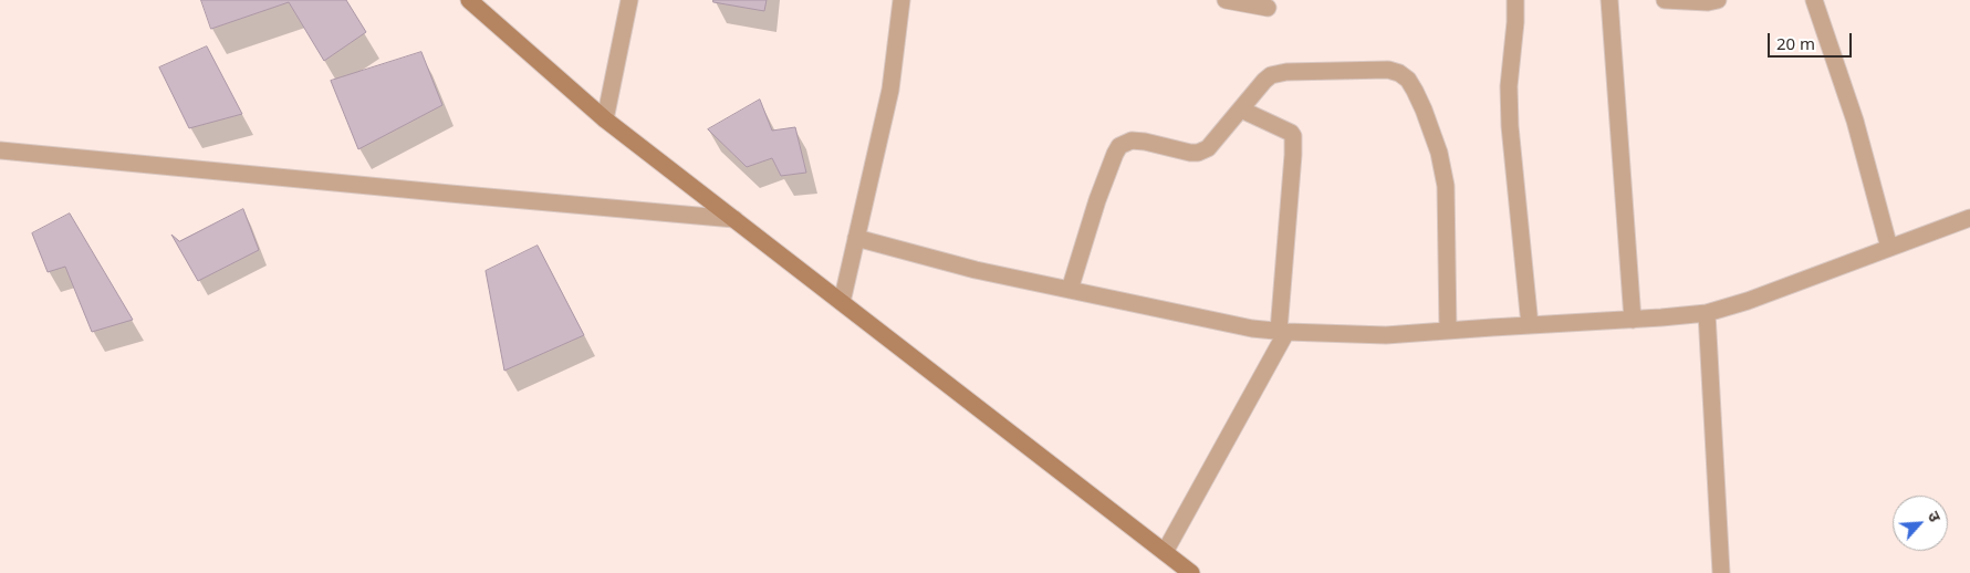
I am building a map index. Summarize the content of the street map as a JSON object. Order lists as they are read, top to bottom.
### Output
{
  "scale_bar": "20 m",
  "north": "top right"
}
